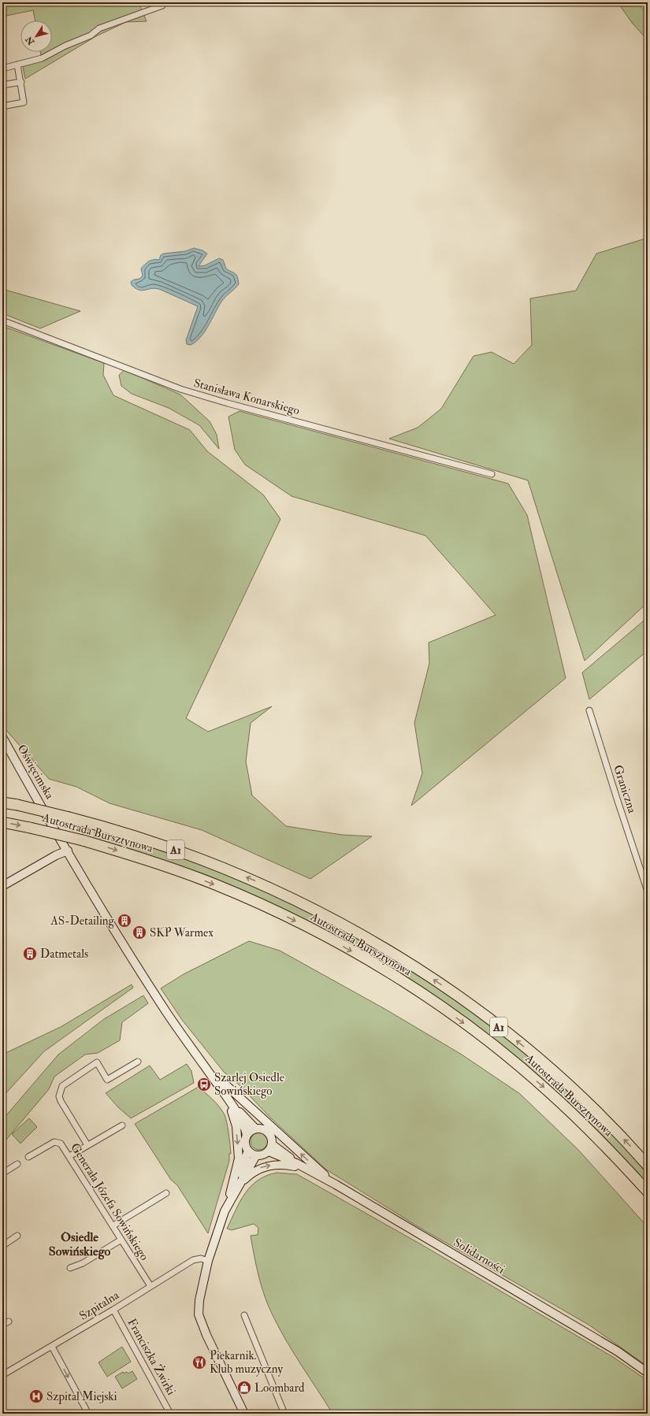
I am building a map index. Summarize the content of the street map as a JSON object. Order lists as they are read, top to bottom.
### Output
{
  "streets": {
    "highway": ["Autostrada Bursztynowa", "A1"],
    "street": [
      "Stanisława Konarskiego",
      "Oświęcimska",
      "Graniczna",
      "Generała Józefa Sowińskiego",
      "Solidarności",
      "Szpitalna",
      "Franciszka Żwirki"
    ]
  },
  "crossings": [
    ["Generała Józefa Sowińskiego", "Szpitalna"],
    ["Szpitalna", "Franciszka Żwirki"]
  ],
  "districts": ["Osiedle Sowińskiego"],
  "places": {
    "building": ["AS-Detailing", "SKP Warmex", "Datmetals"],
    "bus stop": ["Szarlej Osiedle Sowińskiego"],
    "restaurant": ["Piekarnik. Klub muzyczny"],
    "shop": ["Loombard"],
    "hospital": ["Szpital Miejski"]
  },
  "north": "bottom left"
}
